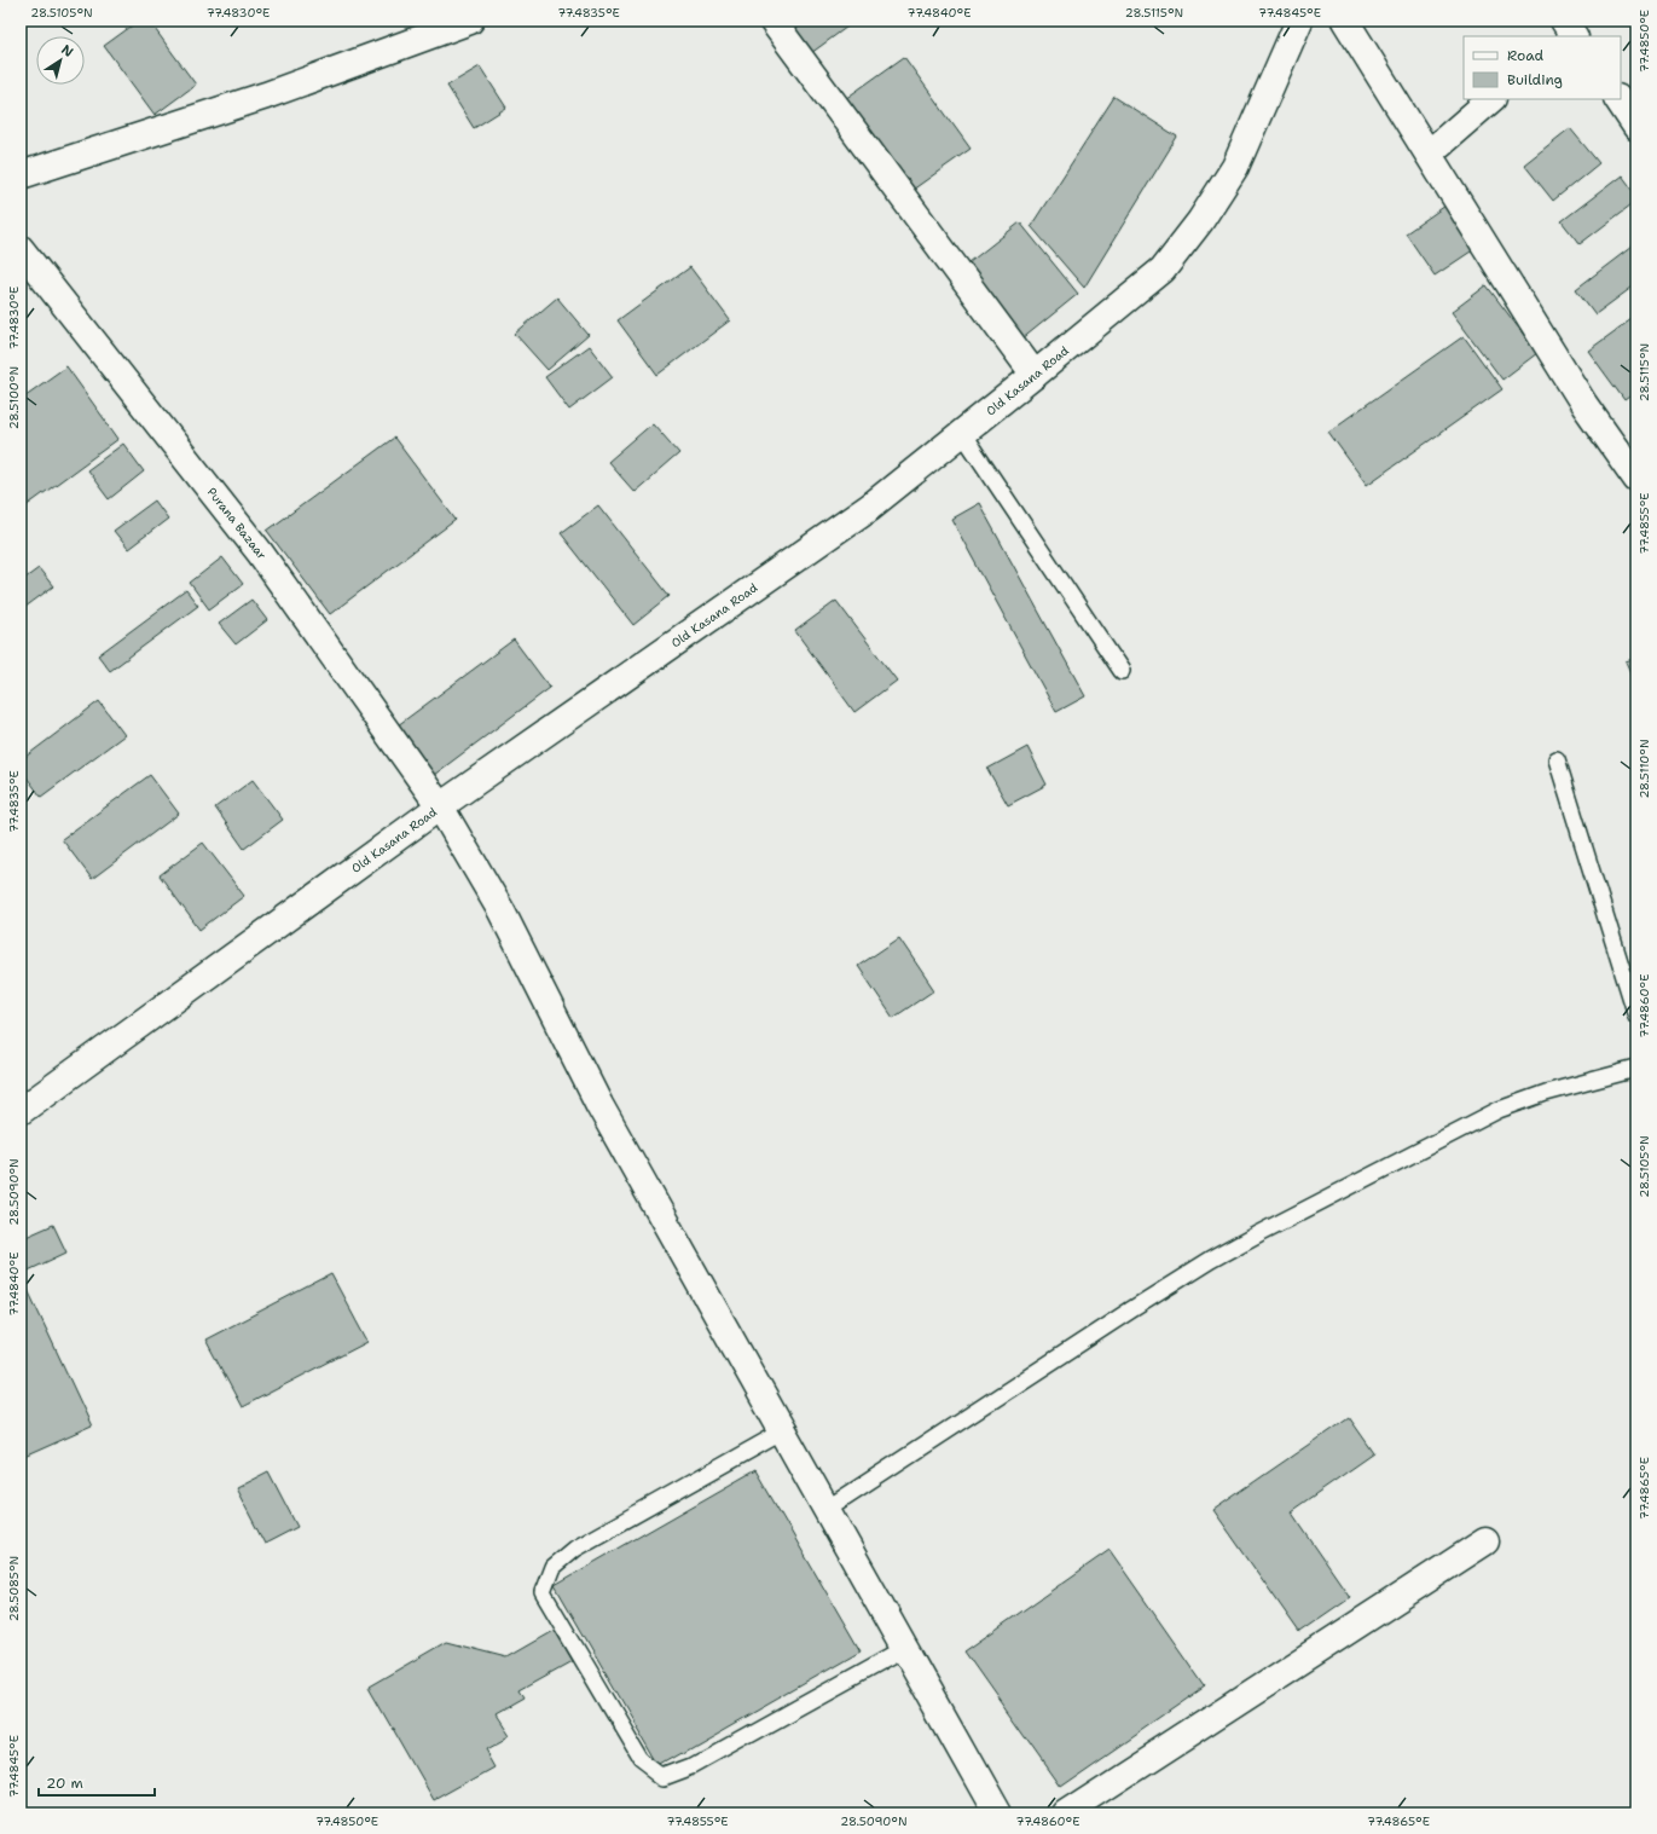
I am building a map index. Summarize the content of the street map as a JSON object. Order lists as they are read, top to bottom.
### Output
{
  "streets": {
    "street": ["Old Kasana Road", "Purana Bazaar"]
  },
  "crossings": [
    ["Old Kasana Road", "Purana Bazaar"]
  ],
  "legend": ["Road", "Building"],
  "scale_bar": "20 m",
  "north": "top right",
  "coordinates": [
    "28.5105°N",
    "77.4830°E",
    "77.4835°E",
    "77.4840°E",
    "28.5115°N",
    "77.4845°E",
    "77.4850°E",
    "28.5100°N",
    "77.4855°E",
    "28.5110°N",
    "77.4860°E",
    "28.5090°N",
    "77.4865°E",
    "28.5085°N"
  ]
}
